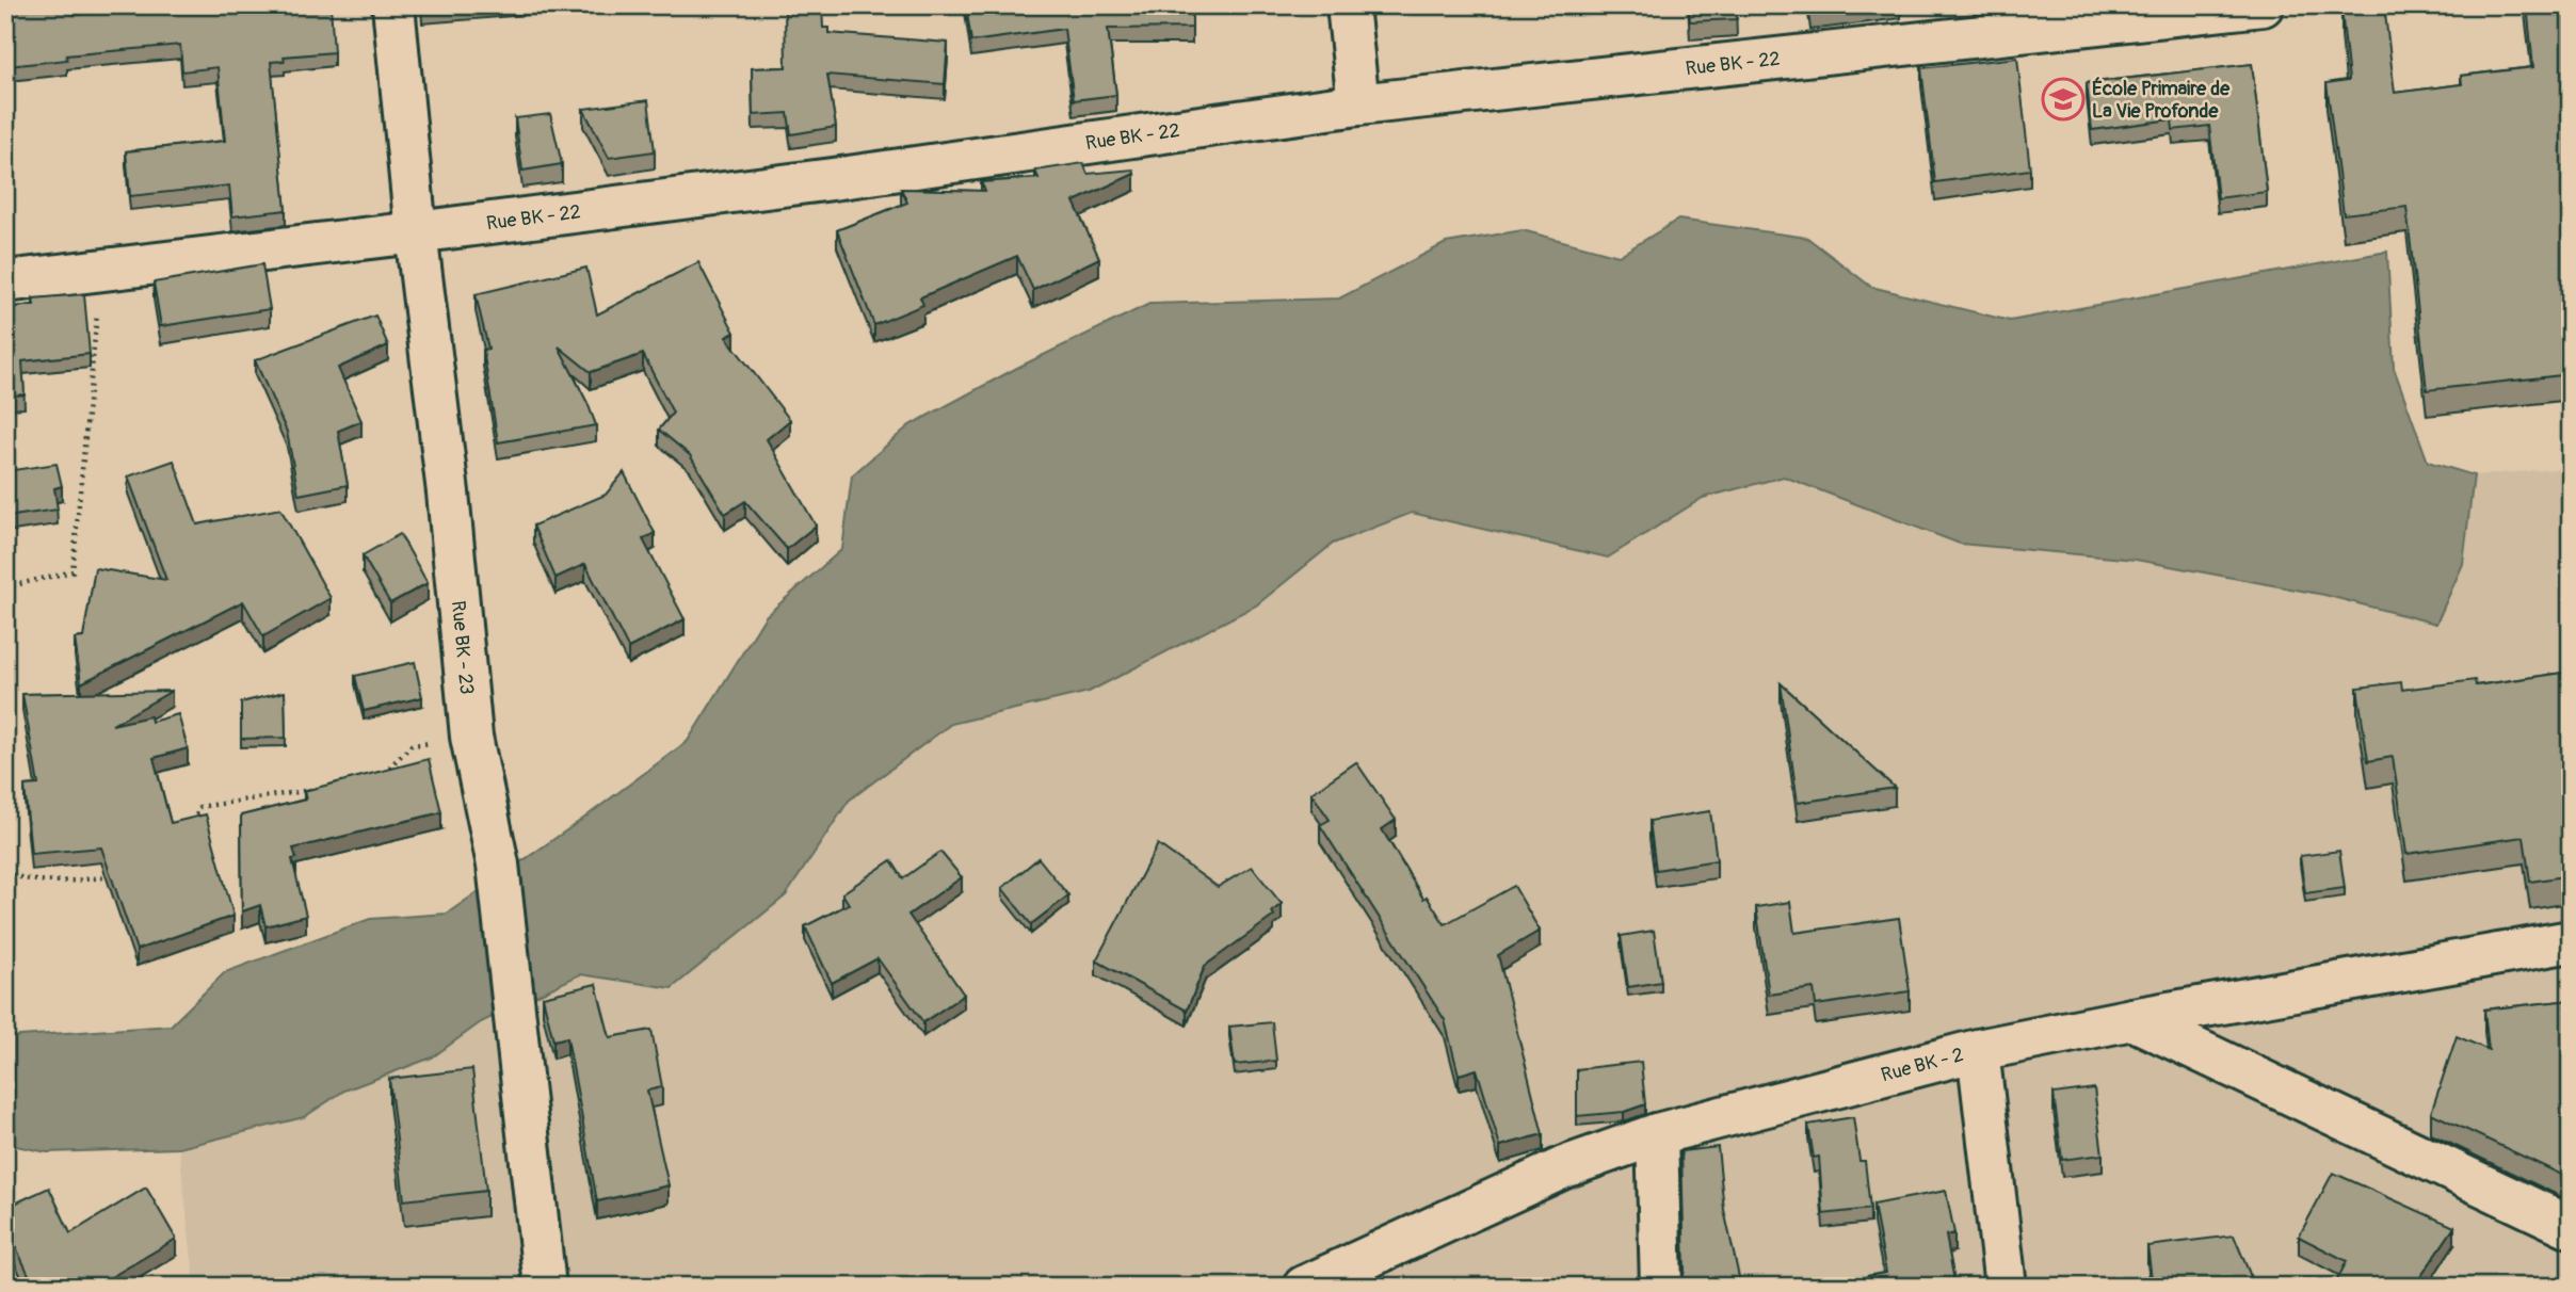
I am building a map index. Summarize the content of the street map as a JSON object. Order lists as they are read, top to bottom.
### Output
{
  "streets": {
    "street": ["Rue BK - 22", "Rue BK - 23", "Rue BK - 2"]
  },
  "crossings": [
    ["Rue BK - 22", "Rue BK - 23"]
  ],
  "places": {
    "school or university": ["École Primaire de La Vie Profonde"]
  }
}
